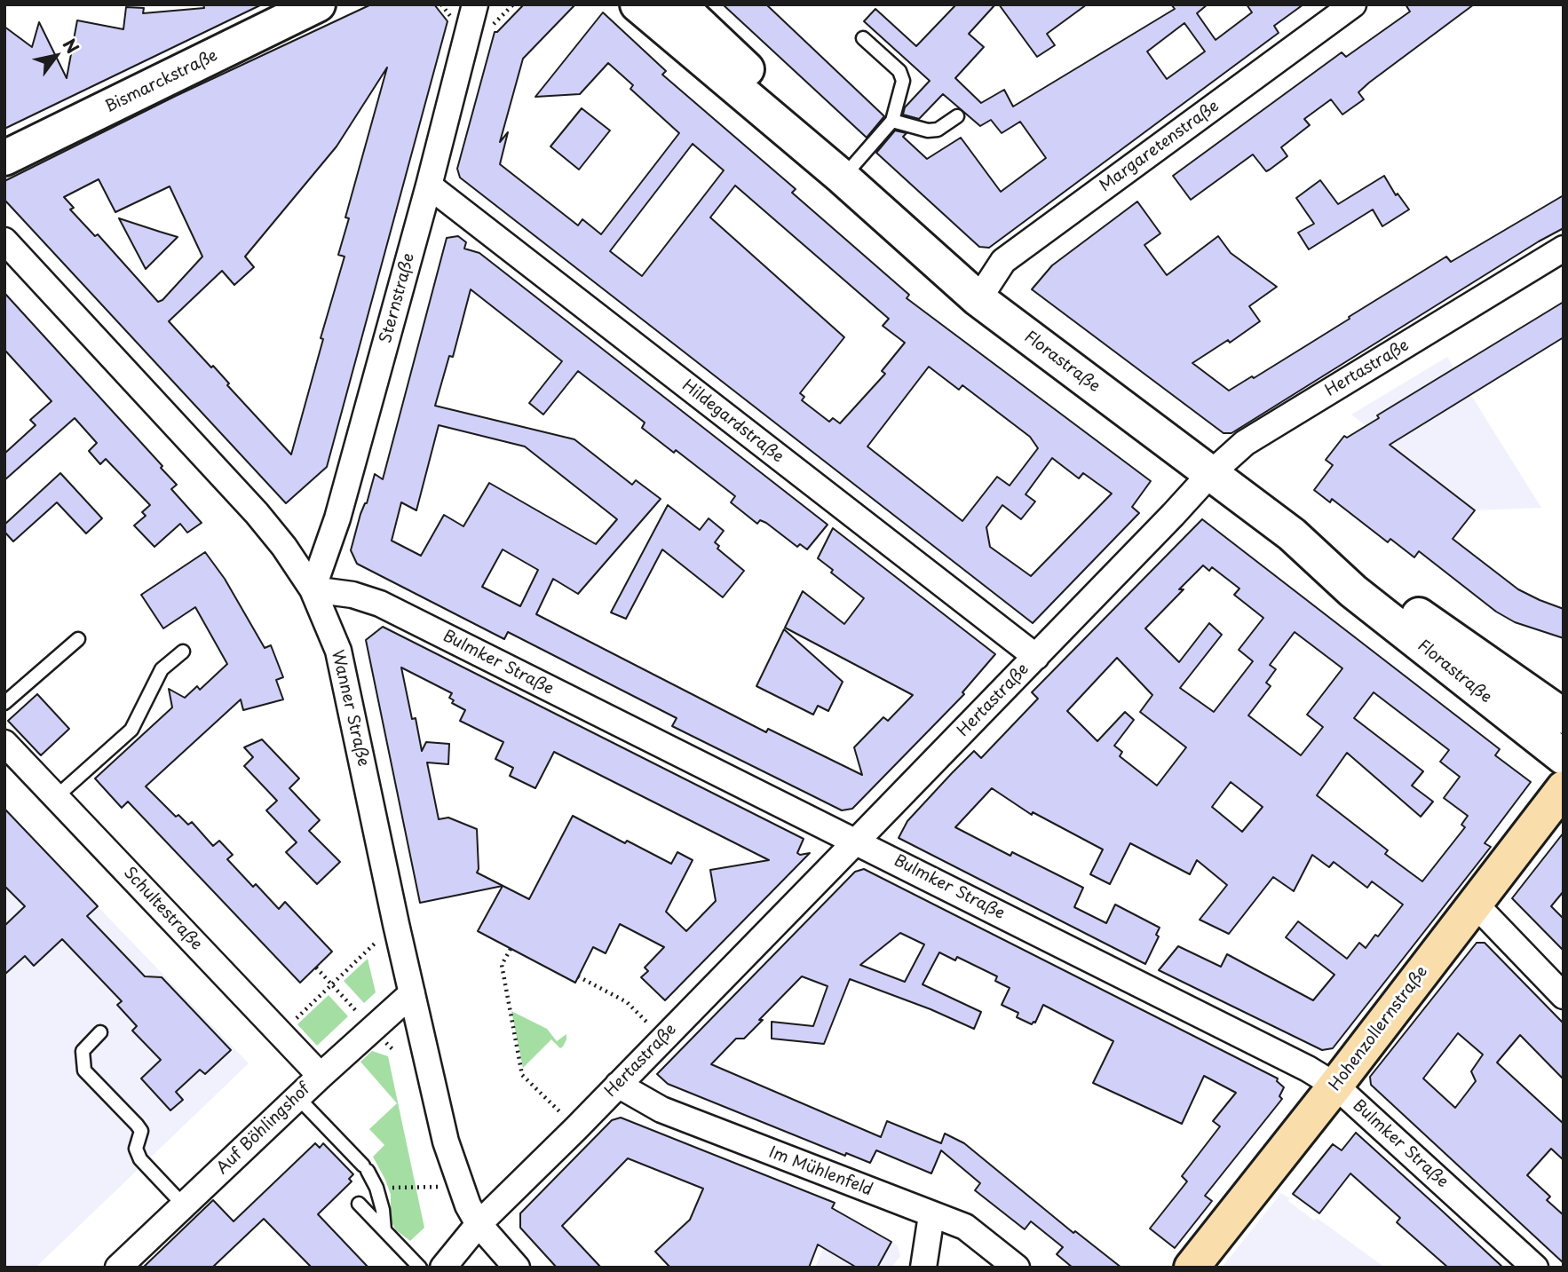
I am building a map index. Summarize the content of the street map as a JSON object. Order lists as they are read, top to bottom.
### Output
{
  "streets": {
    "main road": ["Bismarckstraße", "Florastraße", "Hohenzollernstraße"],
    "street": [
      "Margaretenstraße",
      "Sternstraße",
      "Hertastraße",
      "Hildegardstraße",
      "Bulmker Straße",
      "Wanner Straße",
      "Schultestraße",
      "Auf Böhlingshof",
      "Im Mühlenfeld"
    ]
  },
  "crossings": [
    ["Margaretenstraße", "Florastraße"],
    ["Sternstraße", "Hildegardstraße"],
    ["Sternstraße", "Bulmker Straße"],
    ["Sternstraße", "Wanner Straße"],
    ["Florastraße", "Hertastraße"],
    ["Hertastraße", "Hildegardstraße"],
    ["Hertastraße", "Bulmker Straße"],
    ["Hertastraße", "Wanner Straße"],
    ["Hertastraße", "Im Mühlenfeld"],
    ["Bulmker Straße", "Wanner Straße"],
    ["Bulmker Straße", "Hohenzollernstraße"],
    ["Wanner Straße", "Auf Böhlingshof"],
    ["Schultestraße", "Auf Böhlingshof"]
  ],
  "north": "top right"
}
